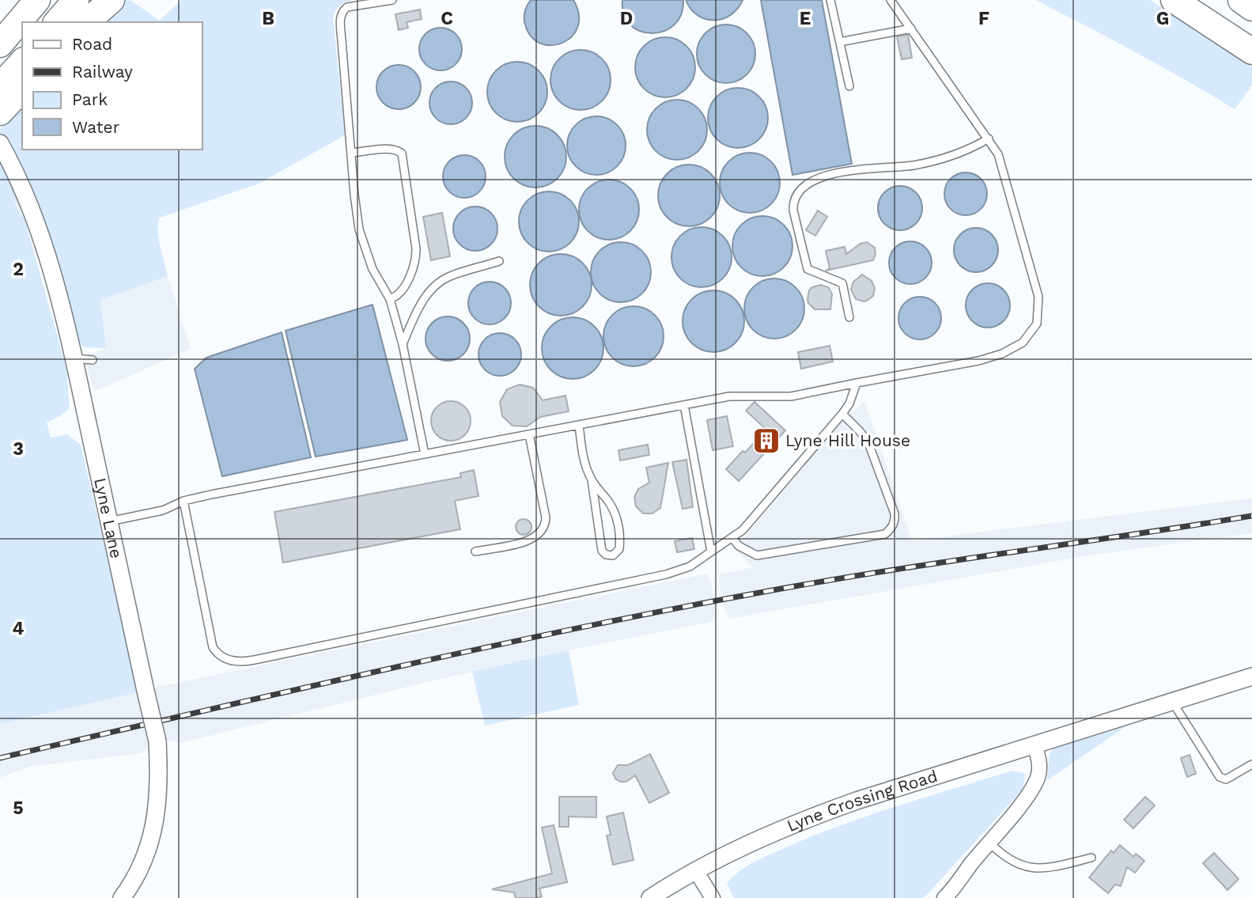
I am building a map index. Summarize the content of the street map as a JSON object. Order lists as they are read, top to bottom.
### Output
{
  "streets": {
    "street": ["Lyne Lane", "Lyne Crossing Road"]
  },
  "places": {
    "building": ["Lyne Hill House"]
  },
  "legend": [
    "Road",
    "Railway",
    "Park",
    "Water"
  ],
  "grid": {
    "columns": [
      "B",
      "C",
      "D",
      "E",
      "F",
      "G"
    ],
    "rows": [
      "2",
      "3",
      "4",
      "5"
    ]
  }
}
